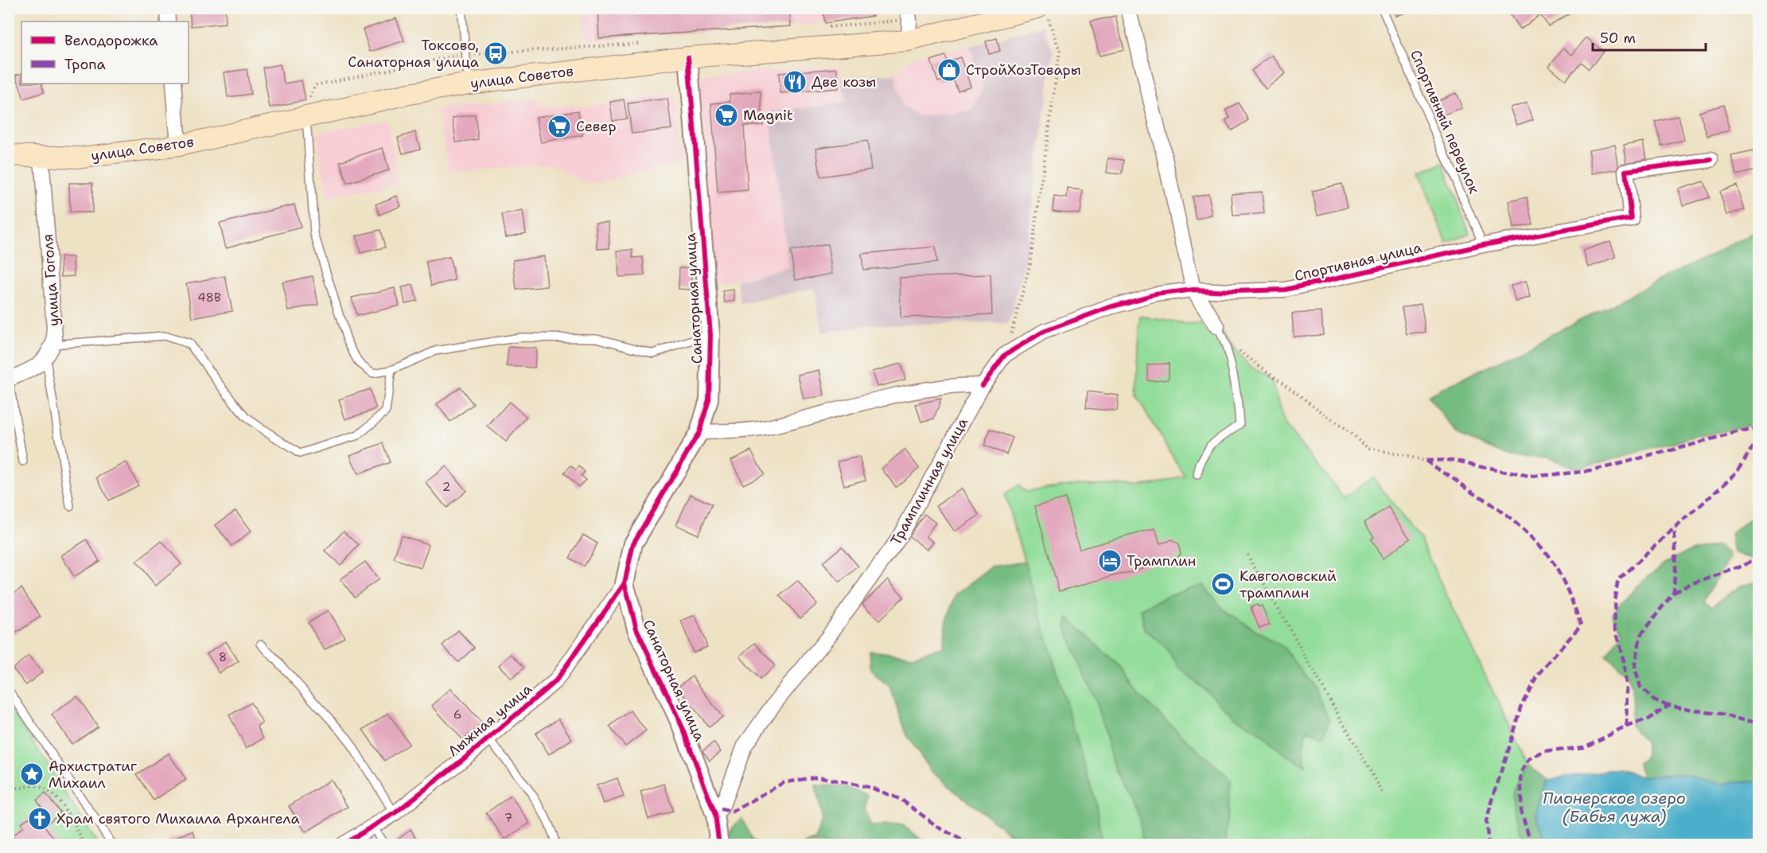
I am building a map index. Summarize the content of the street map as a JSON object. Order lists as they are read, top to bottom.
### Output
{
  "streets": {
    "main road": ["улица Советов"],
    "street": [
      "Спортивная улица",
      "улица Гоголя",
      "Санаторная улица",
      "Трамплинная улица",
      "Лыжная улица"
    ],
    "lane": ["Спортивный переулок"]
  },
  "crossings": [
    ["улица Советов", "улица Гоголя"],
    ["улица Советов", "Санаторная улица"],
    ["Спортивный переулок", "Спортивная улица"],
    ["Спортивная улица", "Трамплинная улица"],
    ["Санаторная улица", "Трамплинная улица"],
    ["Санаторная улица", "Лыжная улица"]
  ],
  "water": ["Пионерское озеро (Бабья лужа)"],
  "places": {
    "bus stop": ["Токсово, Санаторная улица"],
    "shop": ["СтройХозТовары"],
    "restaurant": ["Две козы"],
    "supermarket": ["Magnit", "Север"],
    "hotel": ["Трамплин"],
    "sports": ["Кавголовский трамплин"],
    "place": ["Архистратиг Михаил"],
    "church": ["Храм святого Михаила Архангела"]
  },
  "house_numbers": [
    "48В",
    "2",
    "8",
    "6",
    "7"
  ],
  "legend": ["Велодорожка", "Тропа"],
  "scale_bar": "50 m"
}
